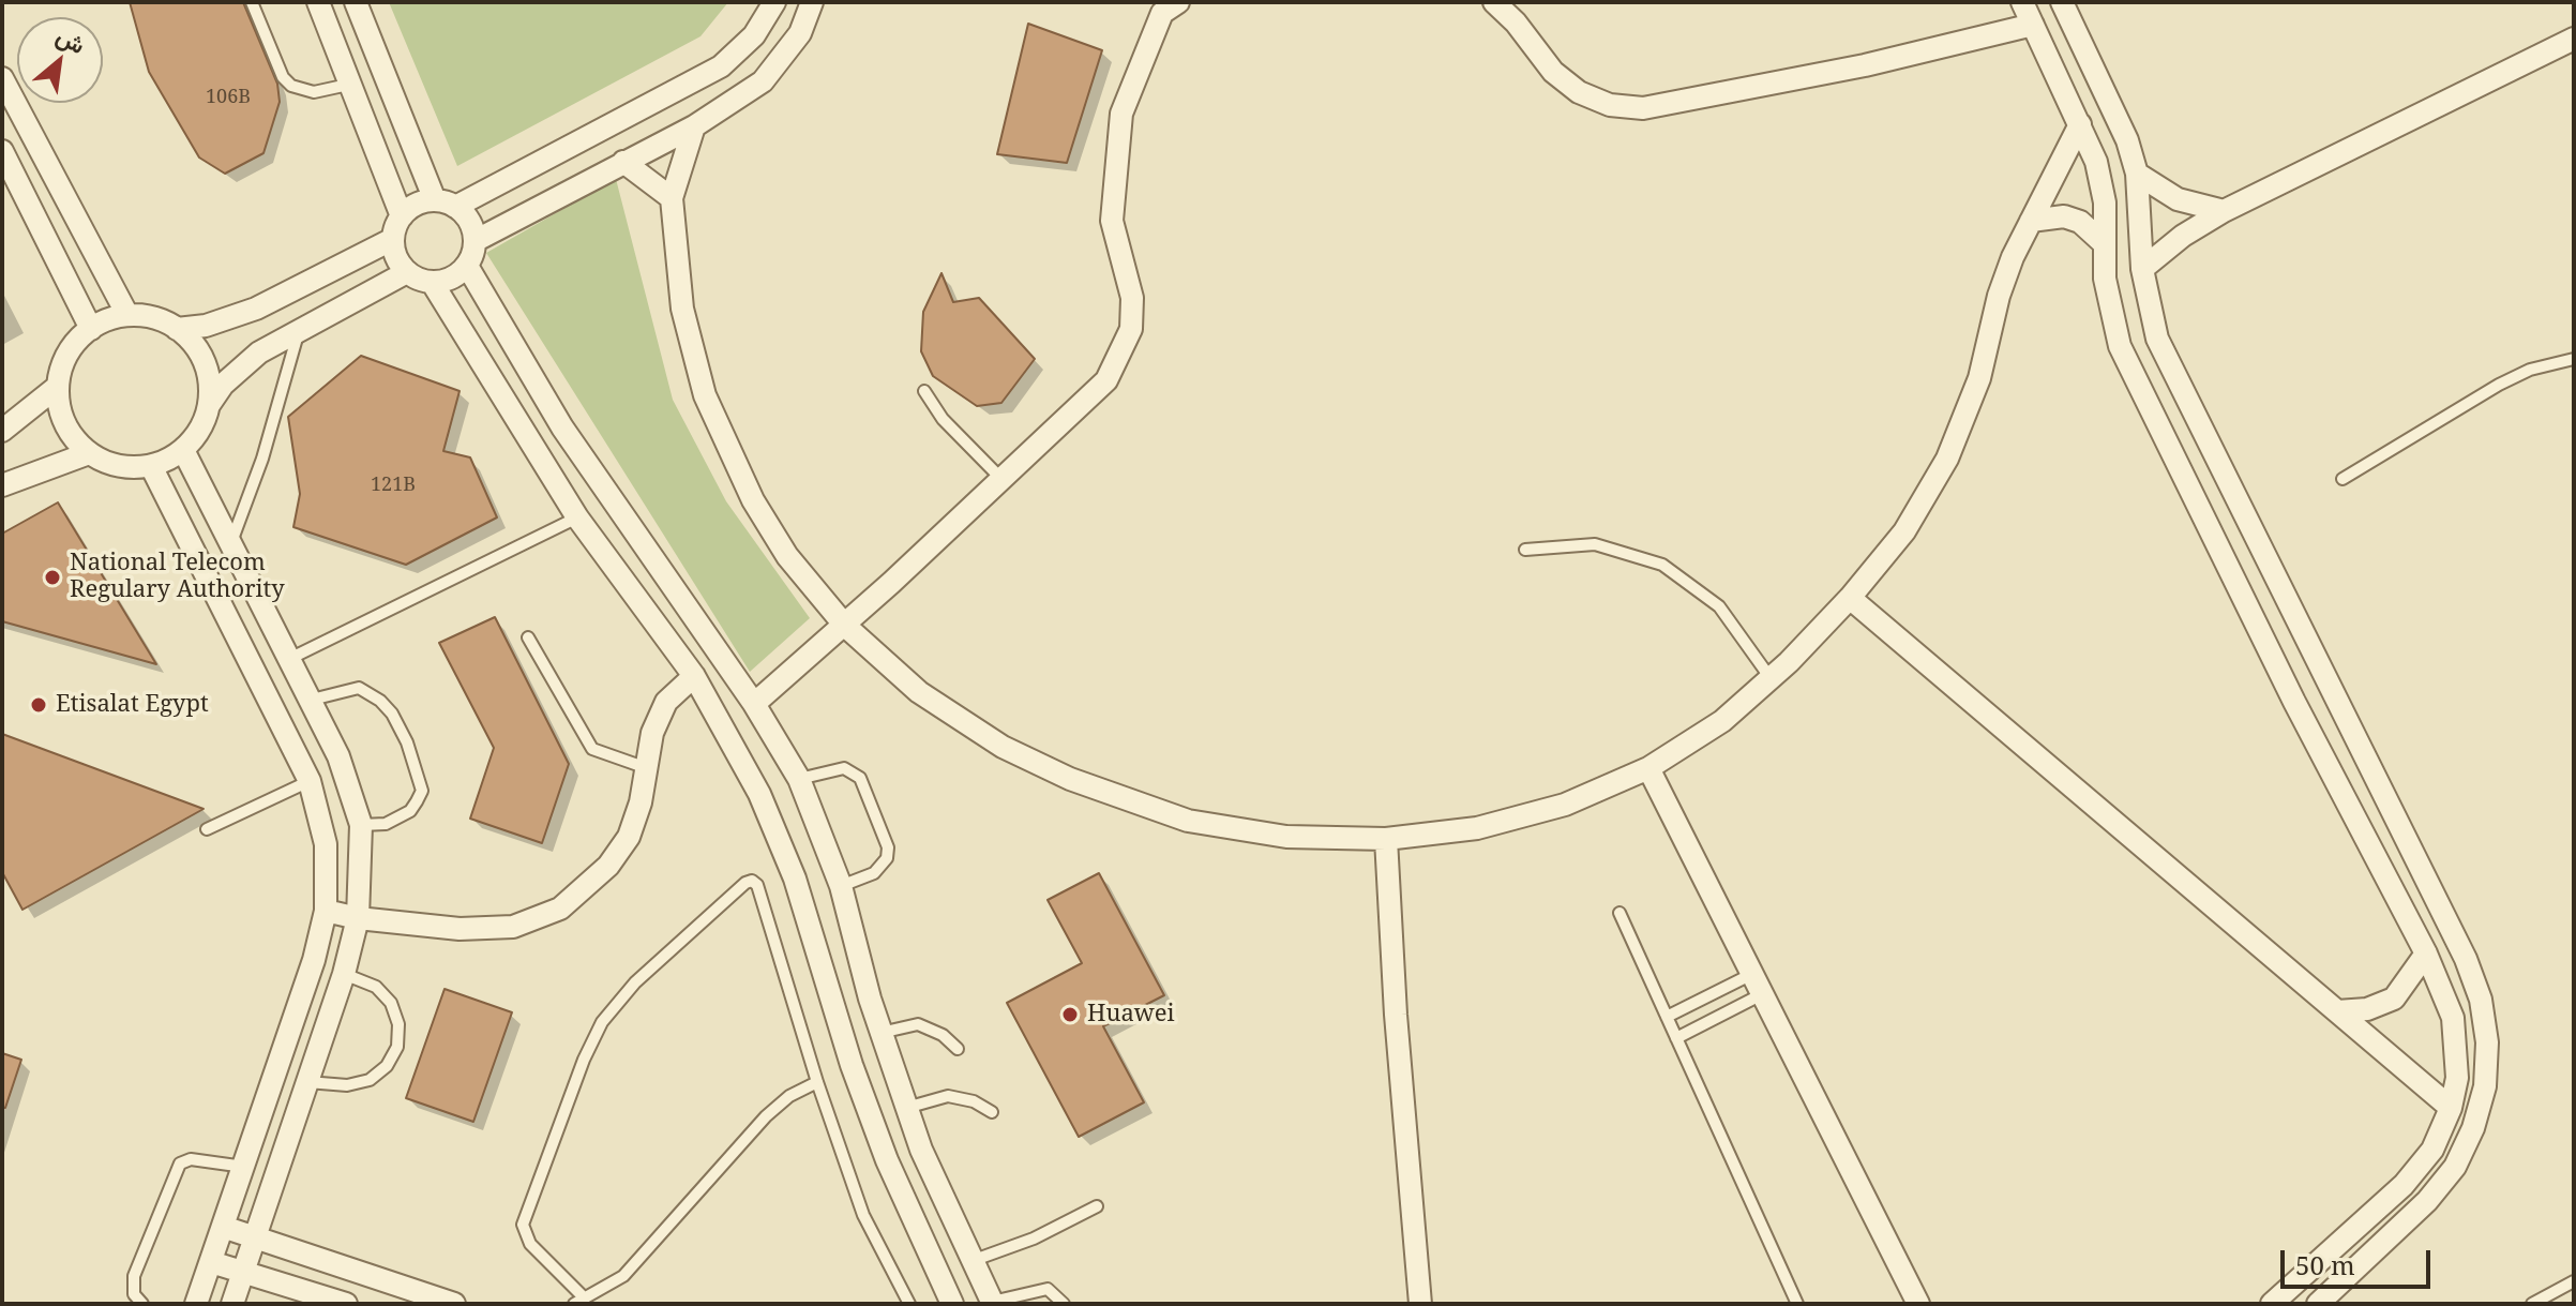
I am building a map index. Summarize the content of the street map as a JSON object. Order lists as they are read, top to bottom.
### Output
{
  "places": ["National Telecom Regulary Authority", "Etisalat Egypt", "Huawei"],
  "house_numbers": ["106B", "121B"],
  "scale_bar": "50 m",
  "north": "top right"
}
